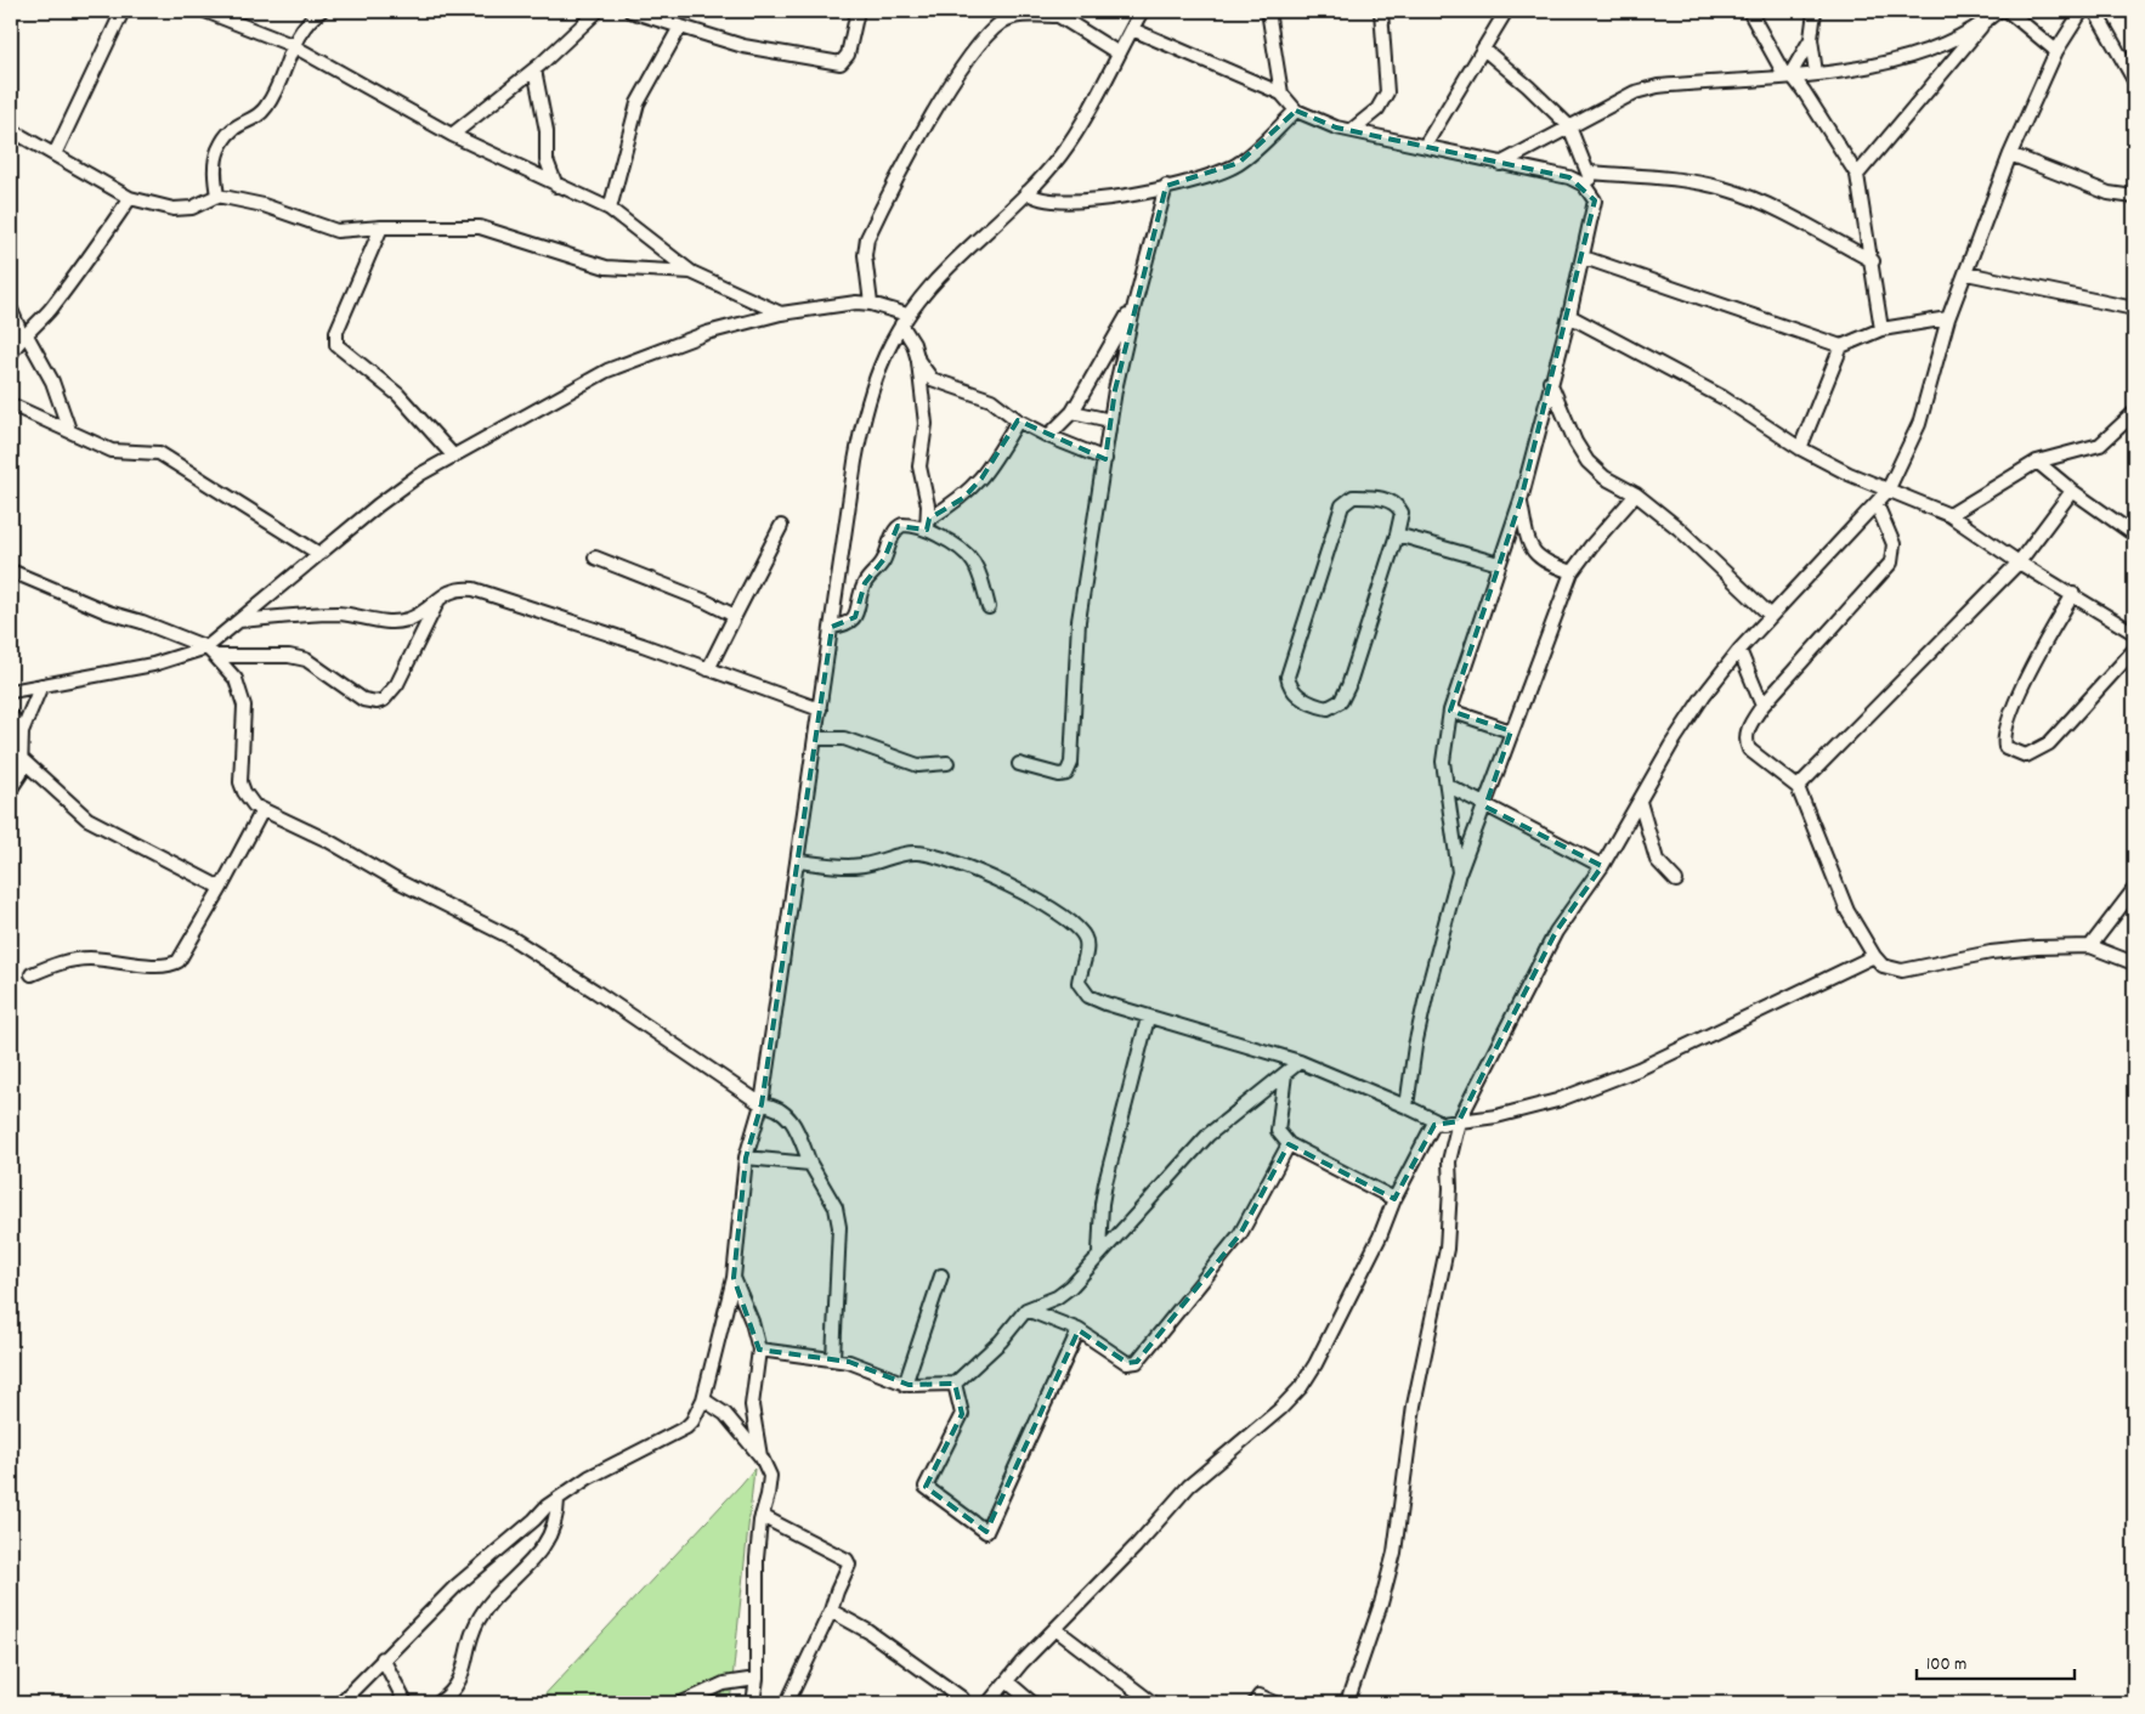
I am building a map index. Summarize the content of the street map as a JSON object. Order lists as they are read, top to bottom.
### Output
{
  "scale_bar": "100 m"
}
